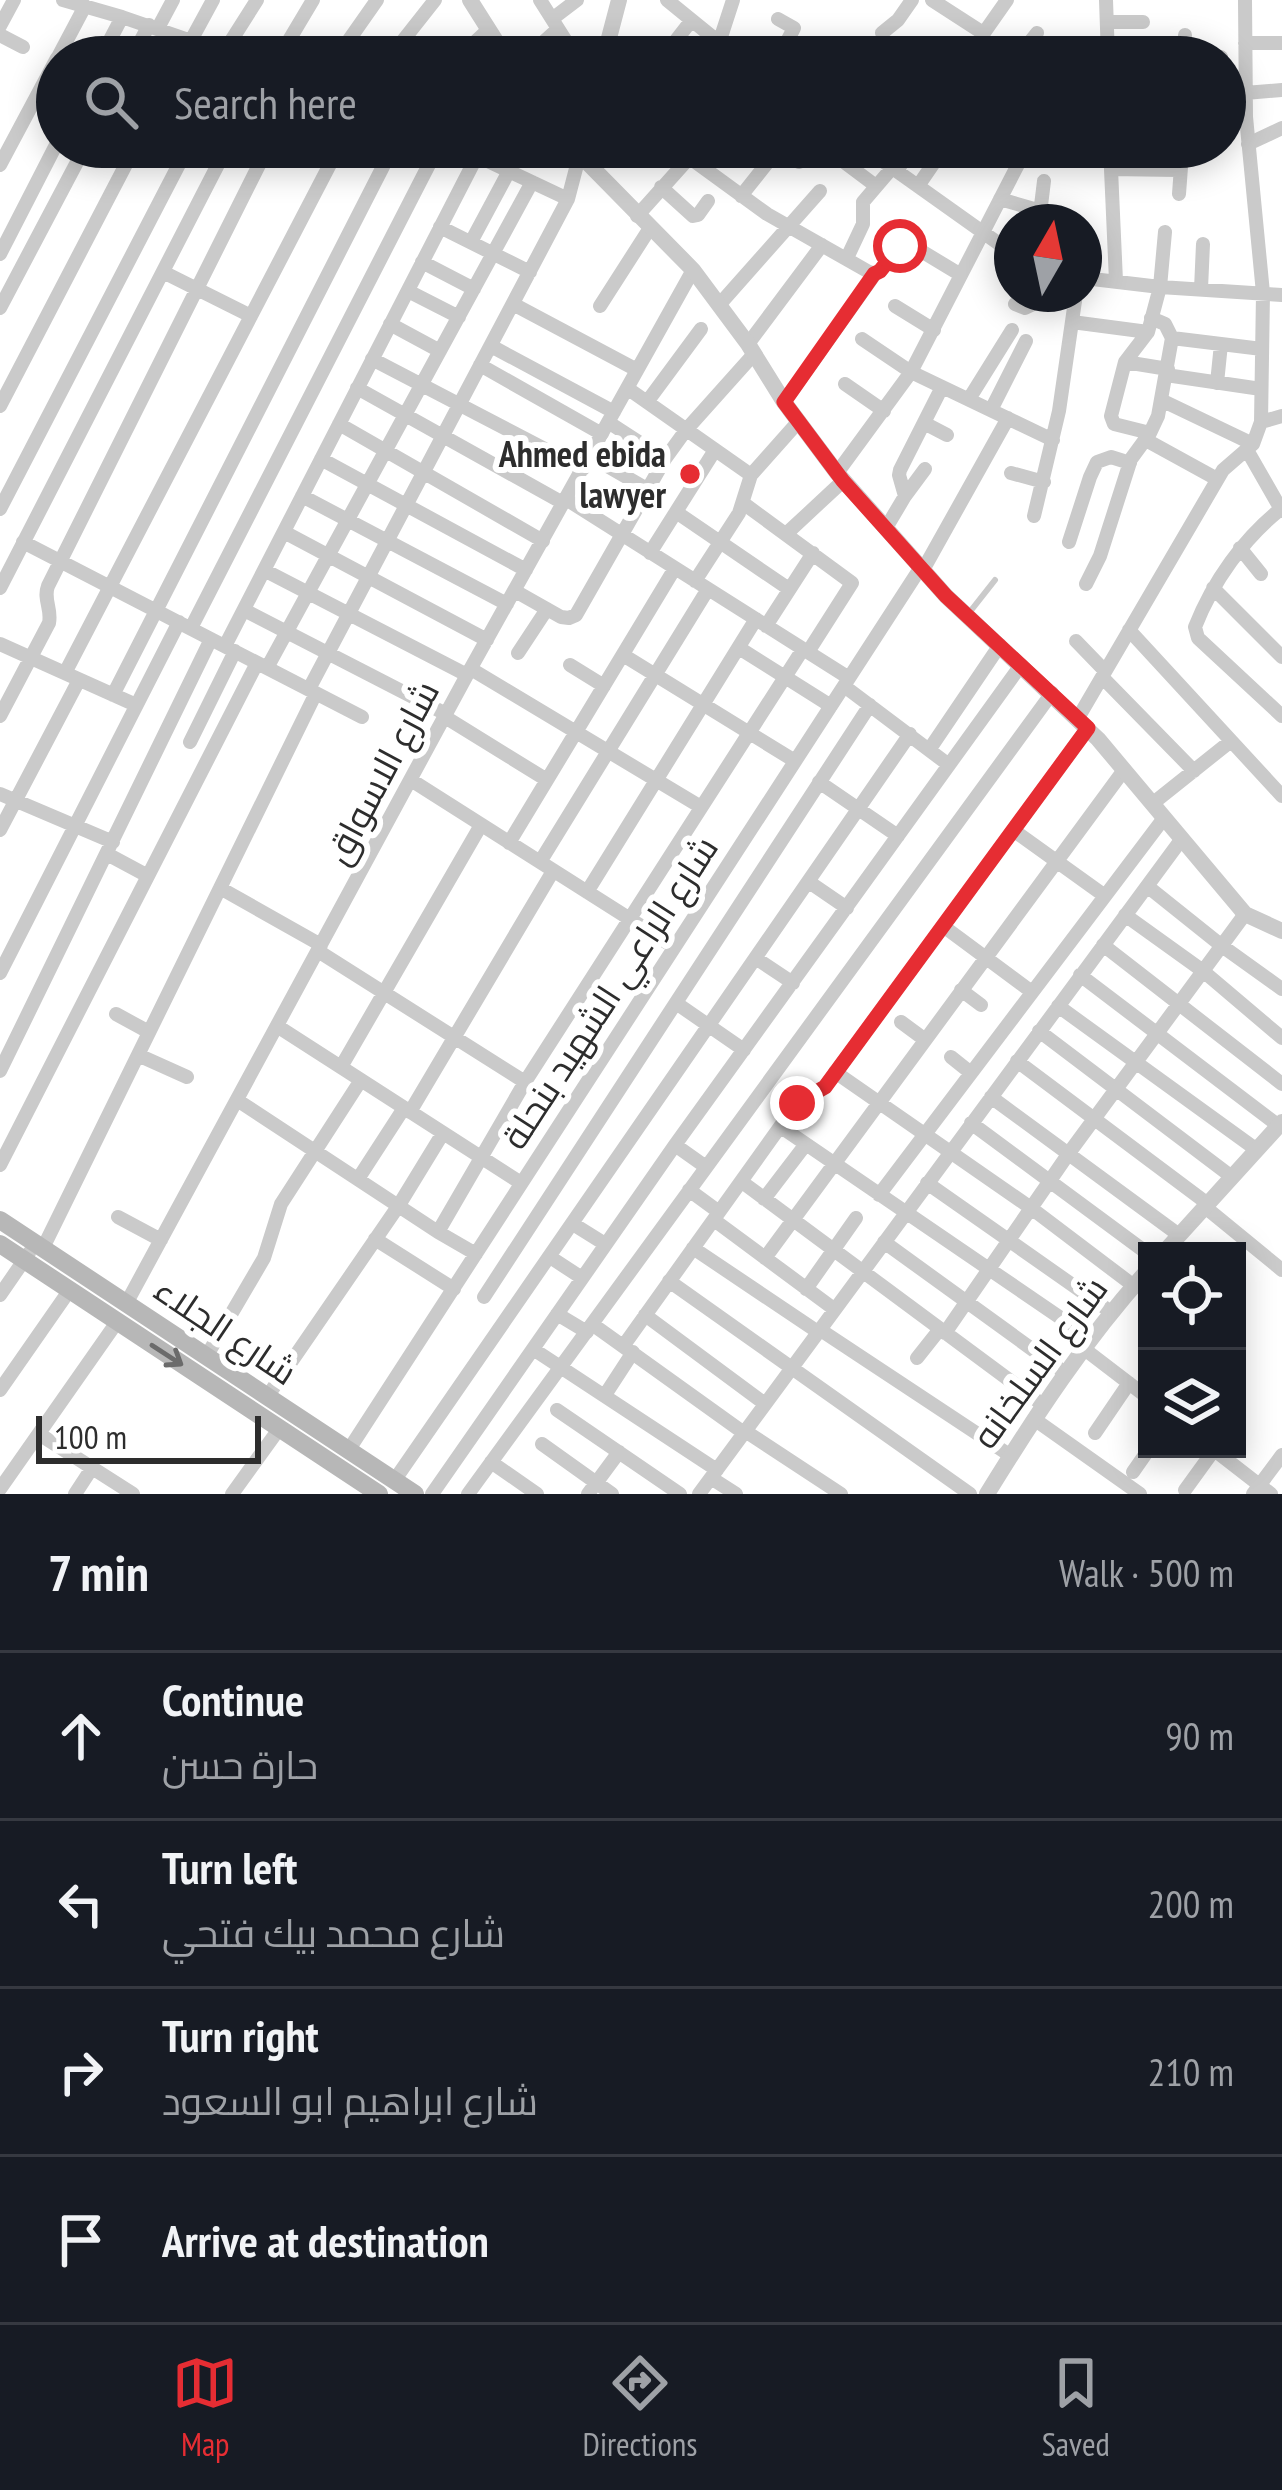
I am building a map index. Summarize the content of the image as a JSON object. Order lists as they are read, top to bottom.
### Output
{
  "streets": {
    "main road": ["شارع الجلاء"],
    "street": ["شارع الاسواق", "شارع الراعي الشهيد بنحلة", "شارع السلخانه"]
  },
  "crossings": [
    ["شارع الاسواق", "شارع الجلاء"],
    ["شارع الراعي الشهيد بنحلة", "شارع الجلاء"]
  ],
  "places": ["Ahmed ebida lawyer"],
  "scale_bar": "100 m",
  "north": "top",
  "page": {
    "search": "Search here",
    "scale": "100 m",
    "heading": ["7 min", "Walk · 500 m"],
    "list": [
      ["Continue", "حارة حسن", "90 m"],
      ["Turn left", "شارع محمد بيك فتحي", "200 m"],
      ["Turn right", "شارع ابراهيم ابو السعود", "210 m"],
      "Arrive at destination"
    ],
    "nav": ["Map", "Directions", "Saved"]
  }
}
